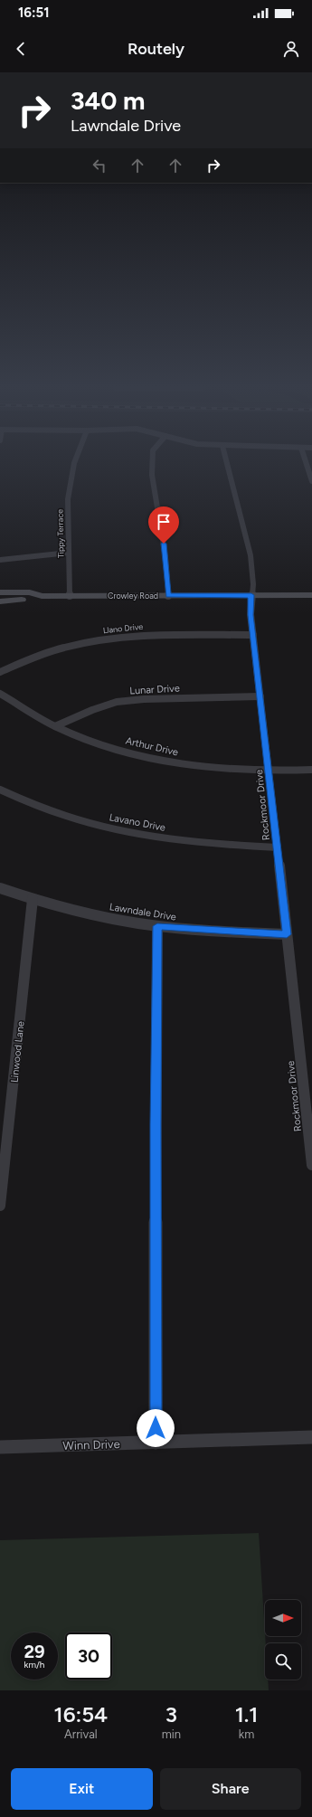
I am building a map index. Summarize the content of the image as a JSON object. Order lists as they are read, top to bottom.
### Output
{
  "streets": {
    "main road": ["Crowley Road"],
    "street": [
      "Tippy Terrace",
      "Llano Drive",
      "Lunar Drive",
      "Arthur Drive",
      "Rockmoor Drive",
      "Lavano Drive",
      "Lawndale Drive",
      "Linwood Lane",
      "Winn Drive"
    ]
  },
  "crossings": [
    ["Tippy Terrace", "Crowley Road"],
    ["Crowley Road", "Rockmoor Drive"],
    ["Llano Drive", "Rockmoor Drive"],
    ["Lunar Drive", "Arthur Drive"],
    ["Lunar Drive", "Rockmoor Drive"],
    ["Arthur Drive", "Rockmoor Drive"],
    ["Rockmoor Drive", "Lavano Drive"],
    ["Rockmoor Drive", "Lawndale Drive"],
    ["Lawndale Drive", "Linwood Lane"]
  ],
  "north": "right",
  "page": {
    "status": "16:51",
    "header": "Routely",
    "turn": ["340 m", "Lawndale Drive"],
    "speed": "29 km/h",
    "limit": "30",
    "eta": [
      "16:54",
      "Arrival",
      "3",
      "min",
      "1.1",
      "km"
    ],
    "buttons": ["Exit", "Share"]
  }
}
